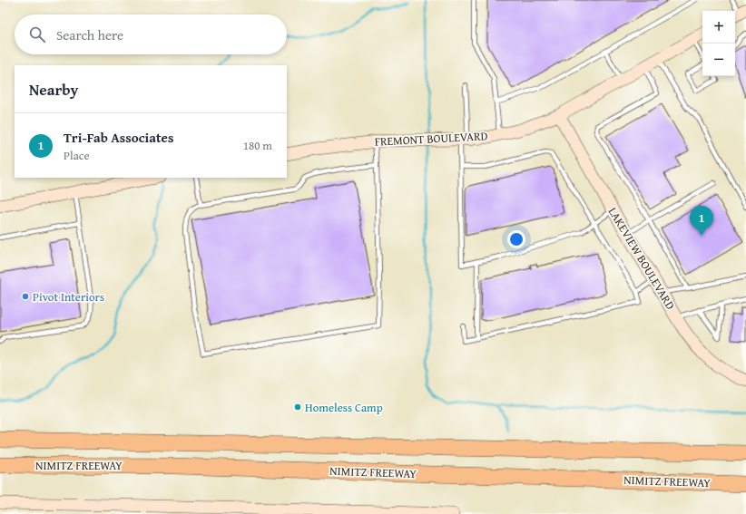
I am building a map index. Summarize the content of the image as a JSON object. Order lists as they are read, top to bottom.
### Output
{
  "streets": {
    "highway": ["NIMITZ FREEWAY"],
    "street": ["FREMONT BOULEVARD", "LAKEVIEW BOULEVARD"]
  },
  "crossings": [
    ["FREMONT BOULEVARD", "LAKEVIEW BOULEVARD"]
  ],
  "places": ["Pivot Interiors", "Homeless Camp"],
  "page": {
    "map_buttons": ["+", "−"],
    "search": "Search here",
    "heading": "Nearby",
    "list": [
      {
        "mark": "1",
        "name": "Tri-Fab Associates",
        "note": "Place",
        "value": "180 m"
      }
    ],
    "pins": "1"
  }
}
